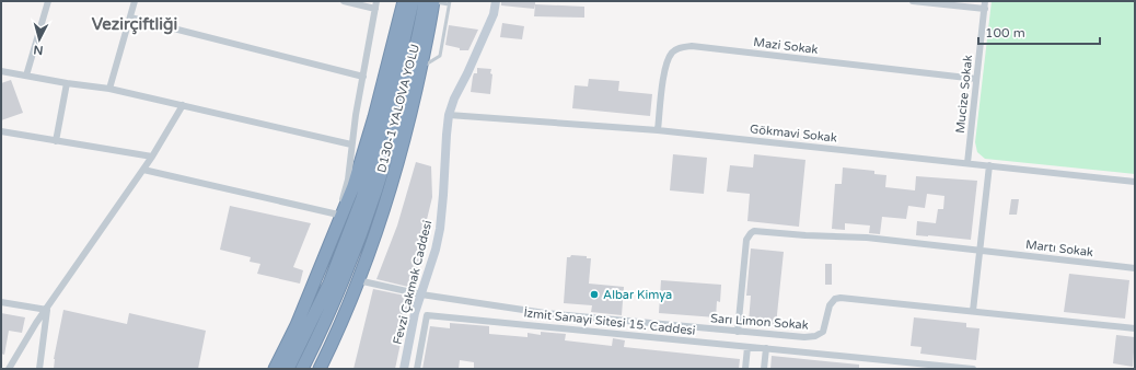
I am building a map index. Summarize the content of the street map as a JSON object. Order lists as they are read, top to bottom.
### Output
{
  "streets": {
    "highway": ["D130-1 YALOVA YOLU"],
    "street": [
      "Mazi Sokak",
      "Mucize Sokak",
      "Gökmavi Sokak",
      "Martı Sokak",
      "Fevzi Çakmak Caddesi",
      "İzmit Sanayi Sitesi 15. Caddesi",
      "Sarı Limon Sokak"
    ]
  },
  "crossings": [
    ["Mazi Sokak", "Mucize Sokak"],
    ["Mazi Sokak", "Gökmavi Sokak"],
    ["Mucize Sokak", "Gökmavi Sokak"],
    ["Gökmavi Sokak", "Fevzi Çakmak Caddesi"],
    ["Martı Sokak", "Sarı Limon Sokak"],
    ["Fevzi Çakmak Caddesi", "Sarı Limon Sokak"]
  ],
  "districts": ["Vezirçiftliği"],
  "places": ["Albar Kimya"],
  "scale_bar": "100 m",
  "north": "bottom"
}
